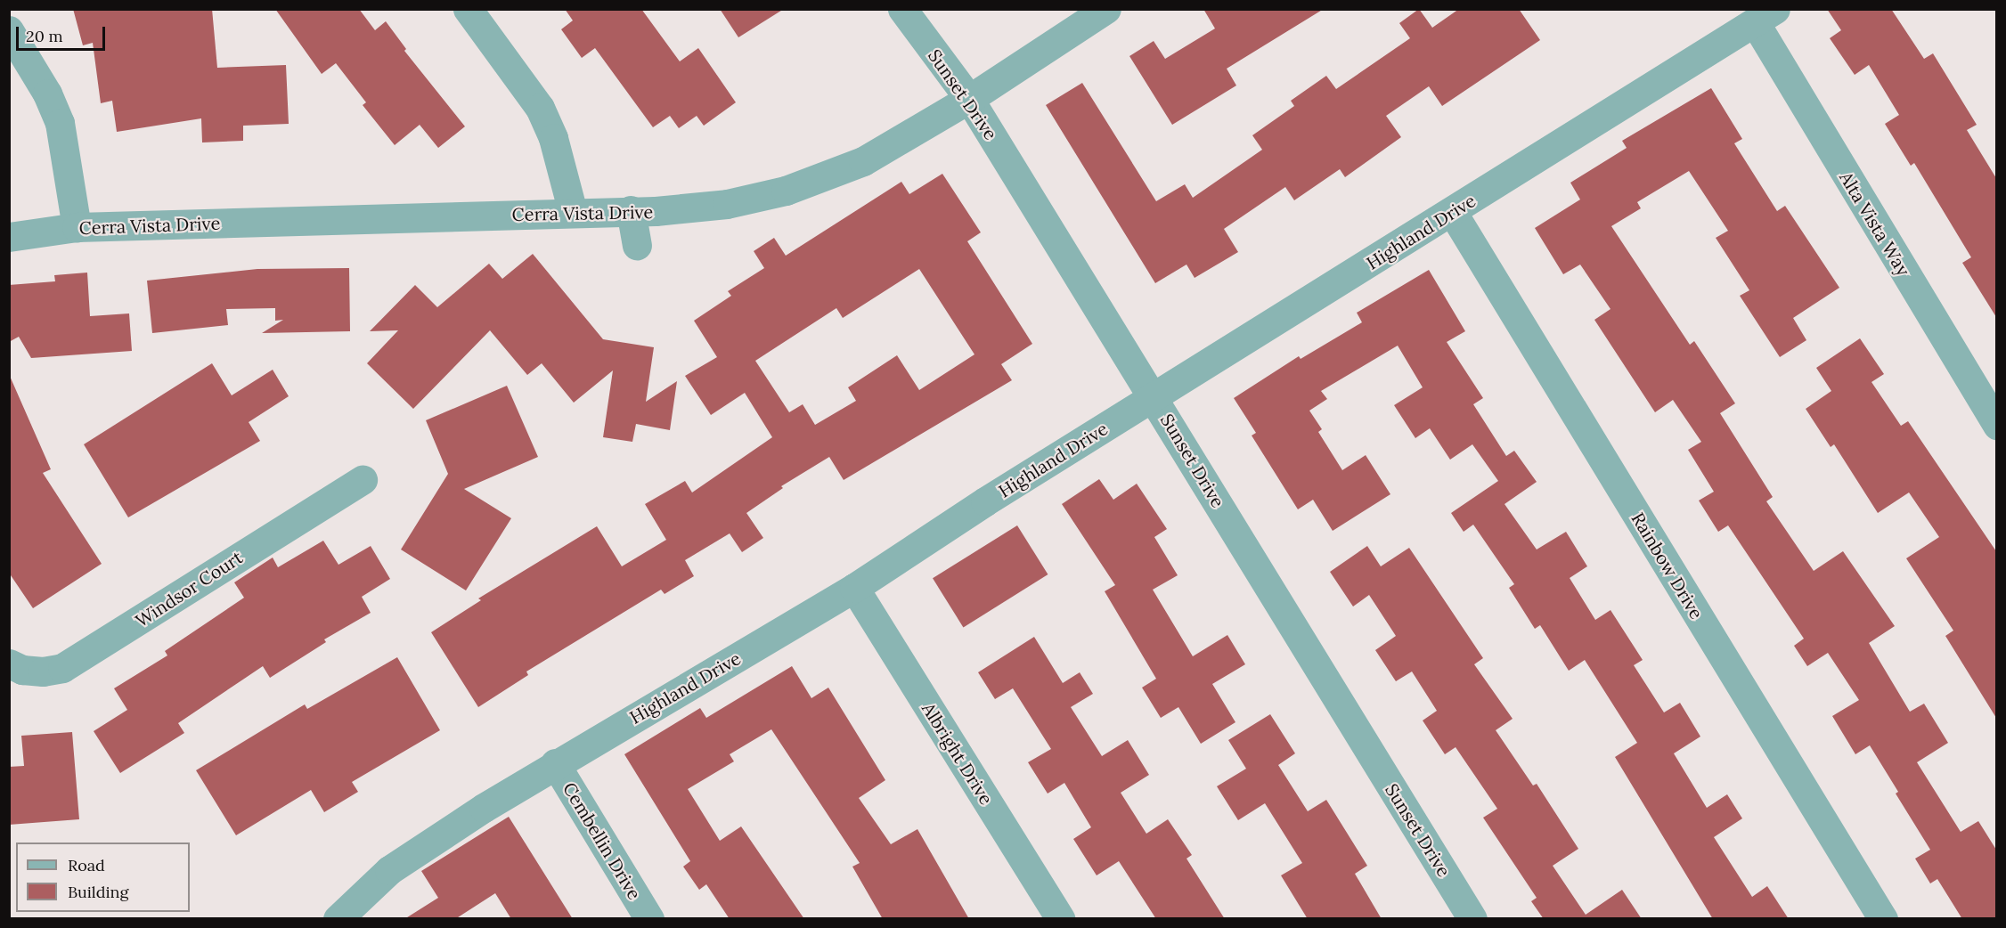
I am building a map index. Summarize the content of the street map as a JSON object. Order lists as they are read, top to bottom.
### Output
{
  "streets": {
    "street": [
      "Sunset Drive",
      "Cerra Vista Drive",
      "Alta Vista Way",
      "Highland Drive",
      "Rainbow Drive",
      "Windsor Court",
      "Albright Drive",
      "Cembellin Drive"
    ]
  },
  "crossings": [
    ["Sunset Drive", "Cerra Vista Drive"],
    ["Sunset Drive", "Highland Drive"],
    ["Alta Vista Way", "Highland Drive"],
    ["Highland Drive", "Rainbow Drive"],
    ["Highland Drive", "Albright Drive"],
    ["Highland Drive", "Cembellin Drive"]
  ],
  "legend": ["Road", "Building"],
  "scale_bar": "20 m"
}
